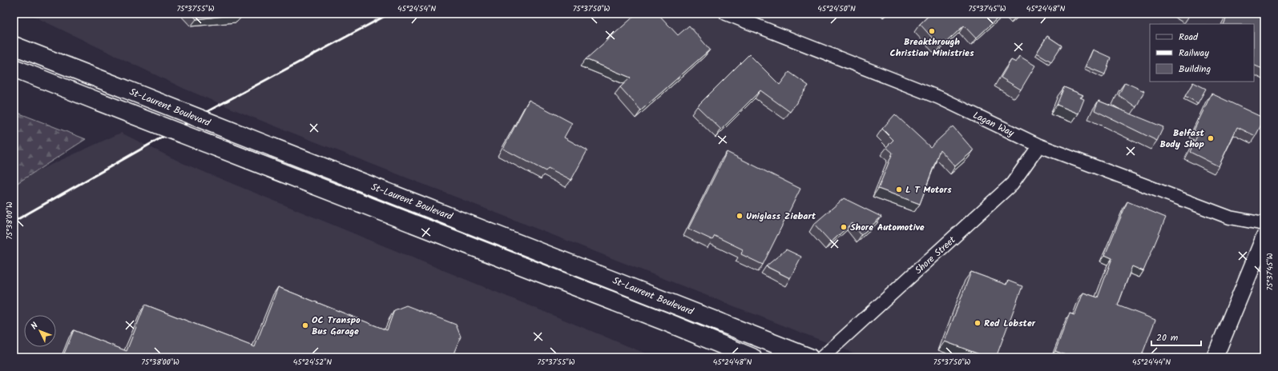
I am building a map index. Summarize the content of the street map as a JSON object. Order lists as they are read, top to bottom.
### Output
{
  "streets": {
    "main road": ["St-Laurent Boulevard"],
    "street": ["Lagan Way", "Shore Street"]
  },
  "crossings": [
    ["Lagan Way", "Shore Street"]
  ],
  "places": [
    "Breakthrough Christian Ministries",
    "Belfast Body Shop",
    "L T Motors",
    "Uniglass Ziebart",
    "Shore Automotive",
    "Red Lobster",
    "OC Transpo Bus Garage"
  ],
  "legend": ["Road", "Railway", "Building"],
  "scale_bar": "20 m",
  "north": "top left",
  "coordinates": [
    "75°37'55\"W",
    "45°24'54\"N",
    "75°37'50\"W",
    "45°24'50\"N",
    "75°37'45\"W",
    "45°24'48\"N",
    "75°38'00\"W",
    "45°24'52\"N",
    "45°24'44\"N"
  ]
}
